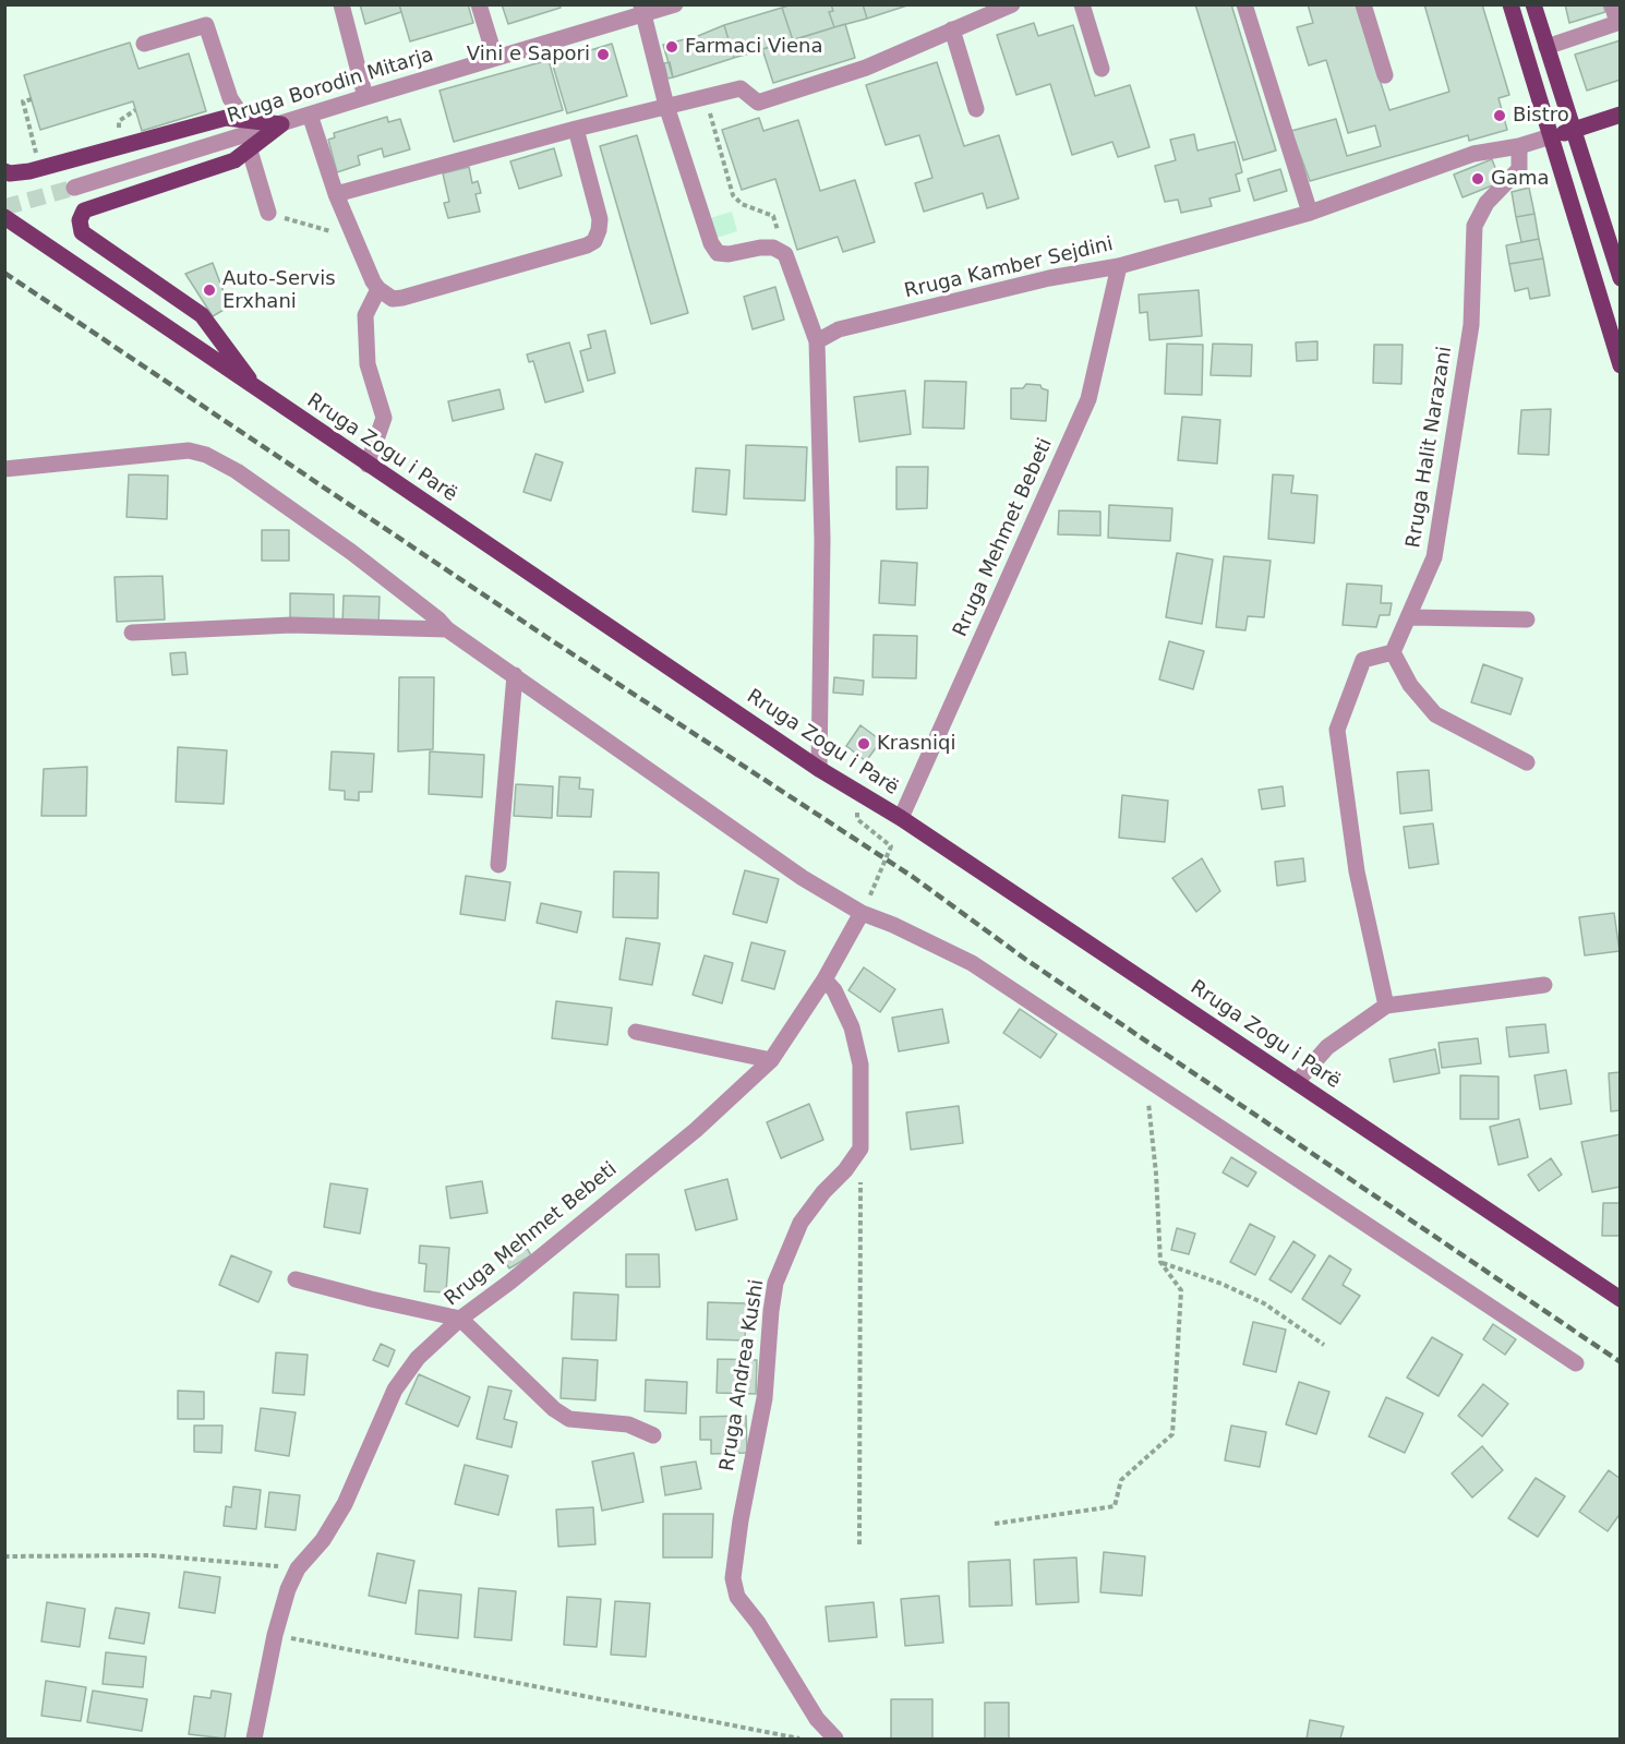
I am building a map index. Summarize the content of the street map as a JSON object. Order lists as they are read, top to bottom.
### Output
{
  "streets": {
    "main road": ["Rruga Kamber Sejdini", "Rruga Zogu i Parë"],
    "street": [
      "Rruga Borodin Mitarja",
      "Rruga Halit Narazani",
      "Rruga Mehmet Bebeti",
      "Rruga Andrea Kushi"
    ]
  },
  "crossings": [
    ["Rruga Kamber Sejdini", "Rruga Halit Narazani"],
    ["Rruga Kamber Sejdini", "Rruga Mehmet Bebeti"],
    ["Rruga Zogu i Parë", "Rruga Mehmet Bebeti"]
  ],
  "places": [
    "Farmaci Viena",
    "Vini e Sapori",
    "Bistro",
    "Gama",
    "Auto-Servis Erxhani",
    "Krasniqi"
  ]
}
